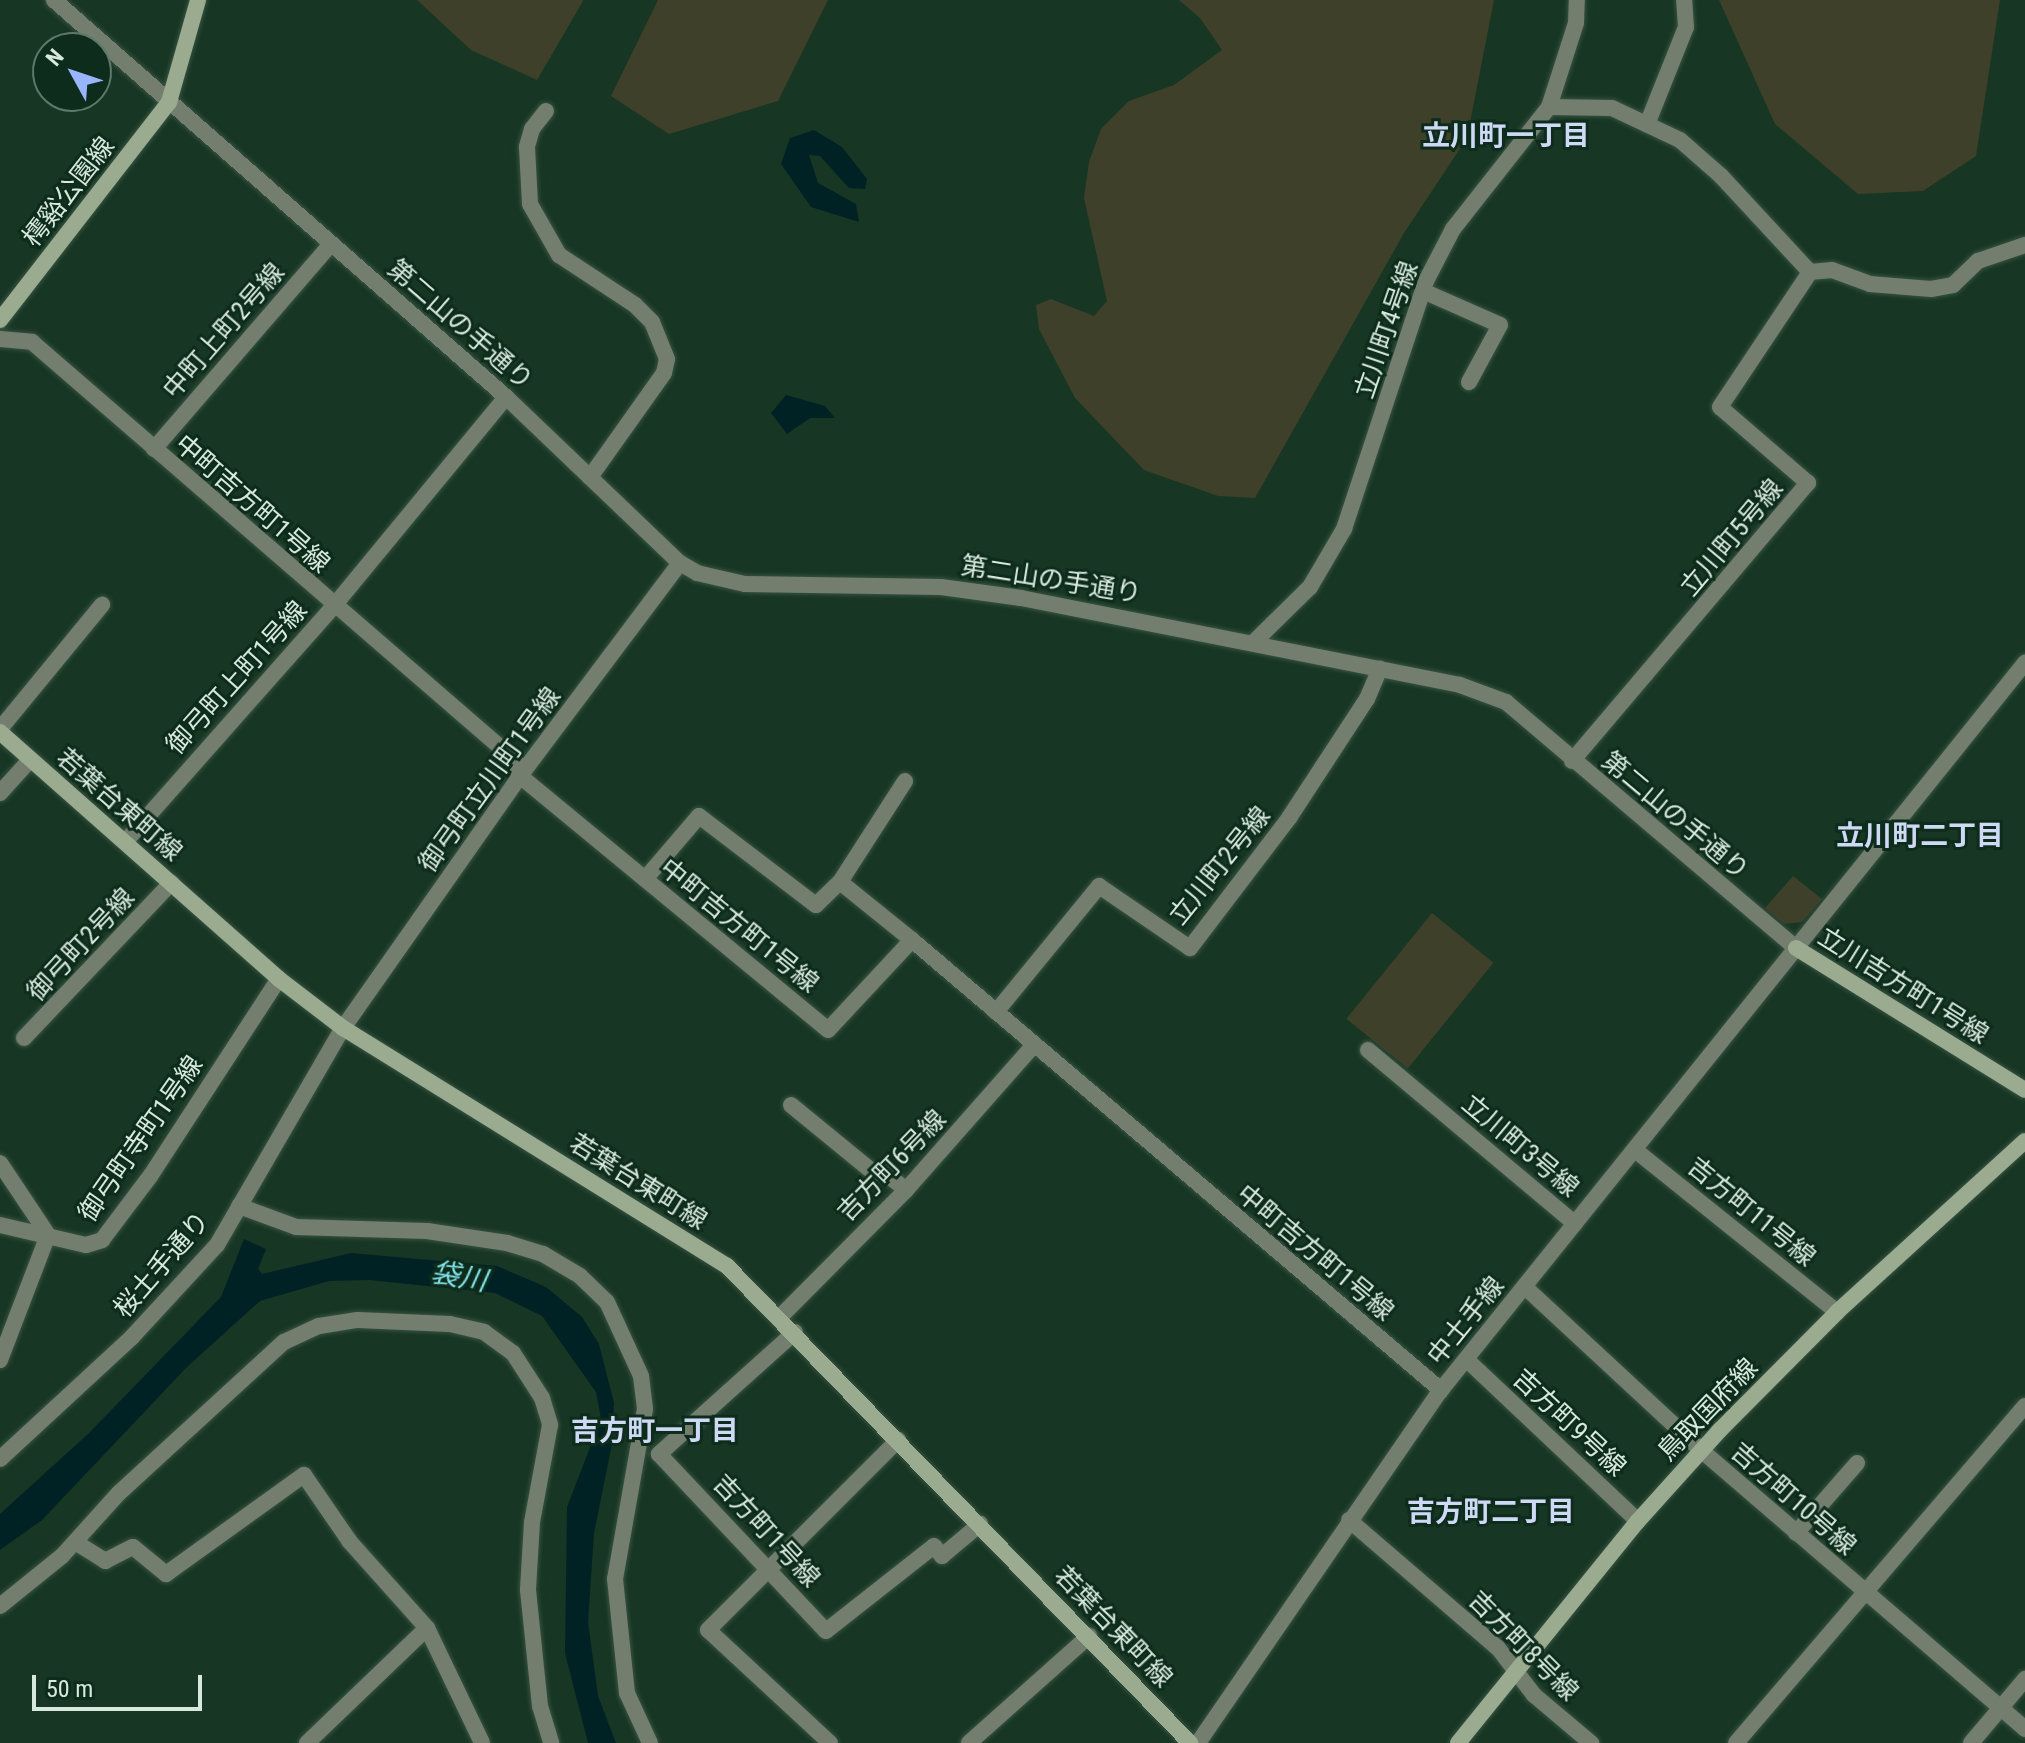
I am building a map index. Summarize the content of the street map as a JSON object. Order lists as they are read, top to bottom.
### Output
{
  "streets": {
    "main road": [
      "樗谿公園線",
      "若葉台東町線",
      "立川吉方町1号線",
      "鳥取国府線"
    ],
    "street": [
      "第二山の手通り",
      "立川町4号線",
      "中町上町2号線",
      "中町吉方町1号線",
      "立川町5号線",
      "御弓町上町1号線",
      "御弓町立川町1号線",
      "立川町2号線",
      "御弓町2号線",
      "御弓町寺町1号線",
      "立川町3号線",
      "吉方町6号線",
      "吉方町11号線",
      "桜土手通り",
      "中土手線",
      "吉方町9号線",
      "吉方町10号線",
      "吉方町1号線",
      "吉方町8号線"
    ]
  },
  "crossings": [
    ["樗谿公園線", "第二山の手通り"],
    ["第二山の手通り", "立川町4号線"],
    ["第二山の手通り", "中町上町2号線"],
    ["第二山の手通り", "立川町5号線"],
    ["第二山の手通り", "御弓町上町1号線"],
    ["第二山の手通り", "御弓町立川町1号線"],
    ["第二山の手通り", "立川町2号線"],
    ["第二山の手通り", "立川吉方町1号線"],
    ["第二山の手通り", "中土手線"],
    ["中町上町2号線", "中町吉方町1号線"],
    ["中町吉方町1号線", "御弓町上町1号線"],
    ["中町吉方町1号線", "御弓町立川町1号線"],
    ["中町吉方町1号線", "立川町2号線"],
    ["中町吉方町1号線", "吉方町6号線"],
    ["中町吉方町1号線", "中土手線"],
    ["御弓町上町1号線", "若葉台東町線"],
    ["御弓町立川町1号線", "若葉台東町線"],
    ["御弓町立川町1号線", "桜土手通り"],
    ["若葉台東町線", "御弓町2号線"],
    ["若葉台東町線", "御弓町寺町1号線"],
    ["若葉台東町線", "吉方町6号線"],
    ["若葉台東町線", "桜土手通り"],
    ["若葉台東町線", "吉方町1号線"],
    ["立川吉方町1号線", "中土手線"],
    ["立川町3号線", "中土手線"],
    ["吉方町11号線", "中土手線"],
    ["吉方町11号線", "鳥取国府線"],
    ["中土手線", "吉方町9号線"],
    ["中土手線", "吉方町10号線"],
    ["中土手線", "吉方町8号線"],
    ["鳥取国府線", "吉方町9号線"],
    ["鳥取国府線", "吉方町10号線"],
    ["鳥取国府線", "吉方町8号線"]
  ],
  "districts": [
    "立川町一丁目",
    "立川町二丁目",
    "吉方町一丁目",
    "吉方町二丁目"
  ],
  "water": ["袋川"],
  "scale_bar": "50 m",
  "north": "top left"
}
